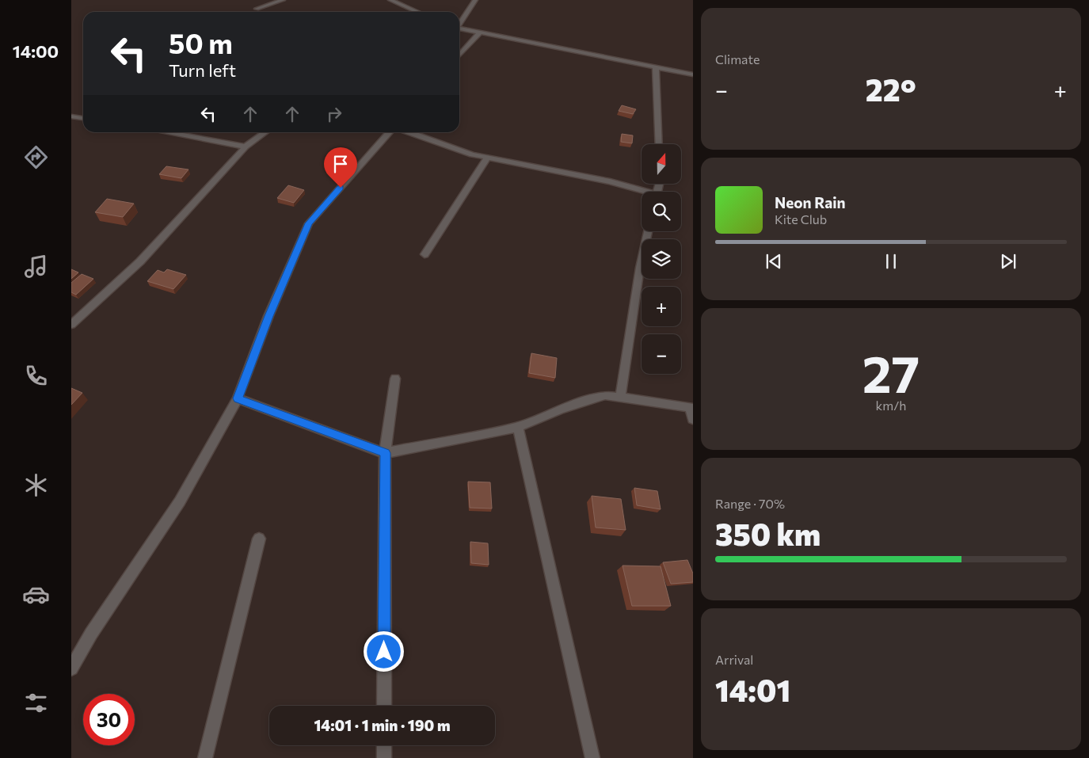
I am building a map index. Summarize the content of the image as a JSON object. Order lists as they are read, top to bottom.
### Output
{
  "north": "top",
  "page": {
    "tabs": "14:00",
    "tile": [
      "Climate",
      ["27", "km/h"],
      ["Range · 70%", "350 km"],
      ["Arrival", "14:01"]
    ],
    "turn": ["50 m", "Turn left"],
    "heat": ["−", "22°", "+"],
    "map_buttons": ["+", "−"],
    "song": ["Neon Rain", "Kite Club"],
    "limit": "30",
    "trip": "14:01 · 1 min · 190 m"
  }
}
